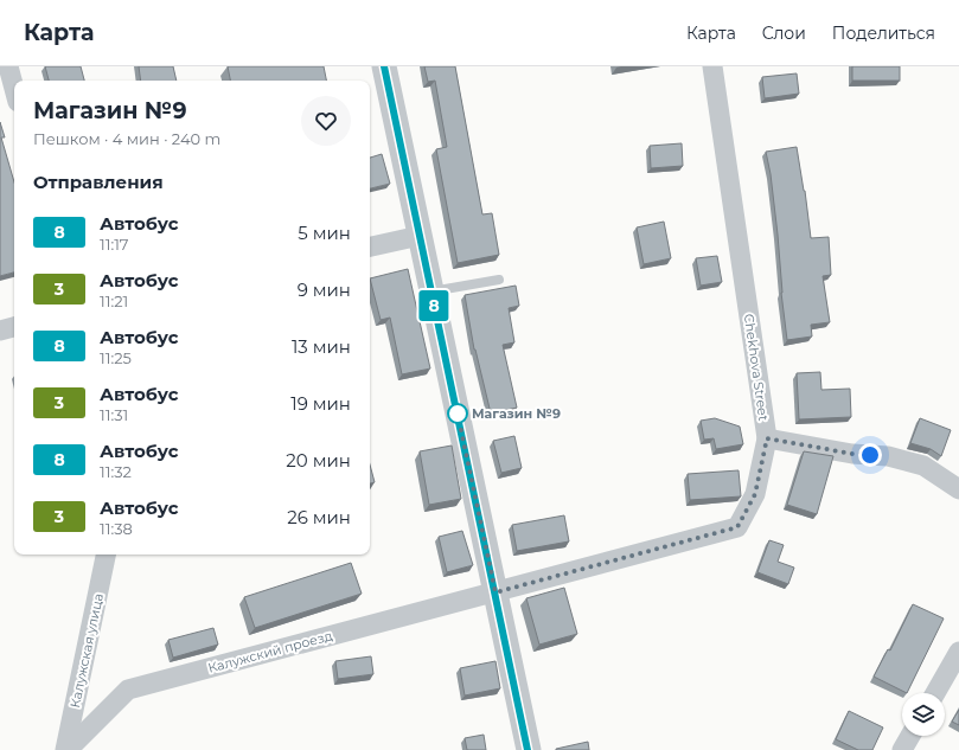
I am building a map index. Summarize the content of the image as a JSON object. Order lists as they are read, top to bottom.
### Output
{
  "streets": {
    "street": ["Chekhova Street", "Калужская улица", "Калужский проезд"]
  },
  "crossings": [
    ["Chekhova Street", "Калужский проезд"],
    ["Калужская улица", "Калужский проезд"]
  ],
  "places": ["Магазин №9"],
  "lines": ["bus line 8"],
  "page": {
    "header": "Карта",
    "nav": ["Карта", "Слои", "Поделиться"],
    "on_map": "8",
    "heading": [
      ["Магазин №9", "Пешком · 4 мин · 240 m"],
      "Отправления"
    ],
    "list": [
      {
        "mark": "8",
        "name": "Автобус",
        "note": "11:17",
        "value": "5 мин"
      },
      {
        "mark": "3",
        "name": "Автобус",
        "note": "11:21",
        "value": "9 мин"
      },
      {
        "mark": "8",
        "name": "Автобус",
        "note": "11:25",
        "value": "13 мин"
      },
      {
        "mark": "3",
        "name": "Автобус",
        "note": "11:31",
        "value": "19 мин"
      },
      {
        "mark": "8",
        "name": "Автобус",
        "note": "11:32",
        "value": "20 мин"
      },
      {
        "mark": "3",
        "name": "Автобус",
        "note": "11:38",
        "value": "26 мин"
      }
    ]
  }
}
